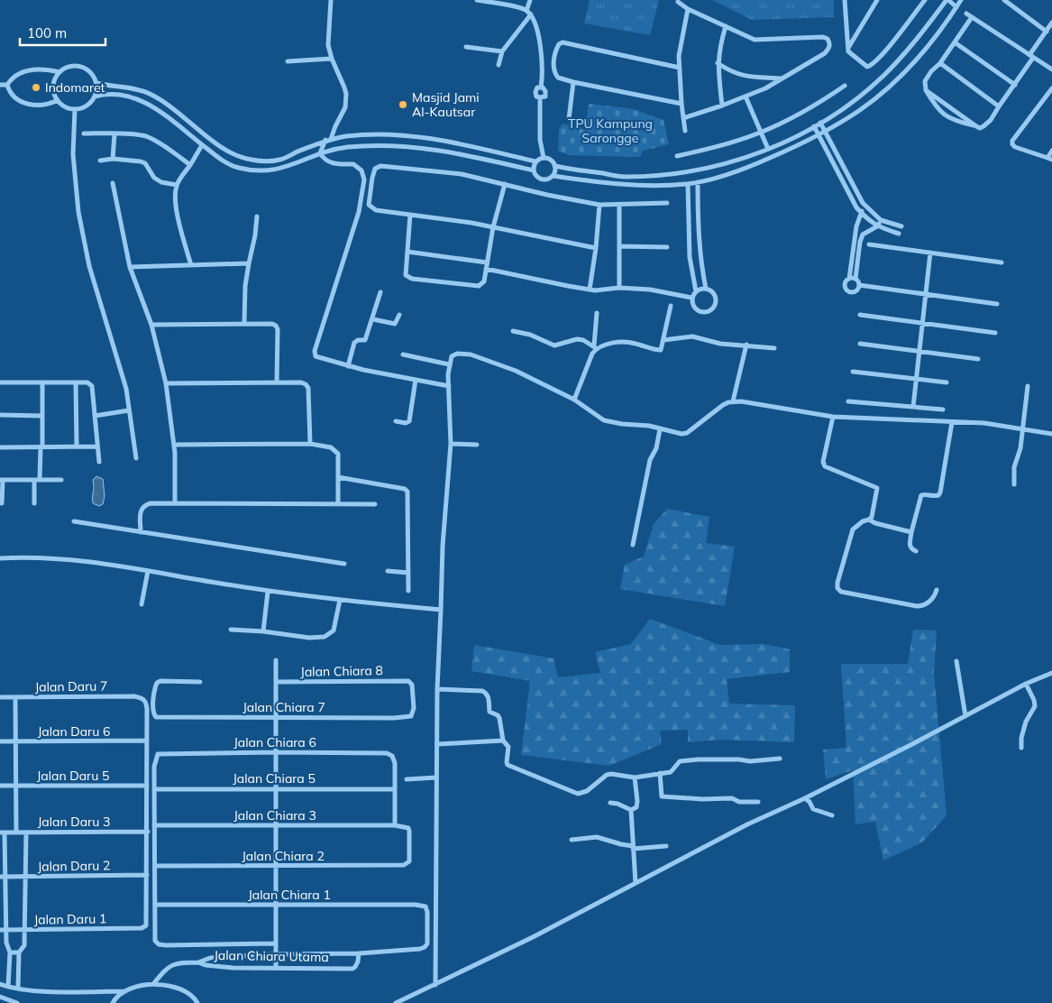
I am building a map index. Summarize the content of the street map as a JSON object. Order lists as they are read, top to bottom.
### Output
{
  "streets": {
    "street": [
      "Jalan Chiara 8",
      "Jalan Daru 7",
      "Jalan Chiara 7",
      "Jalan Daru 6",
      "Jalan Chiara 6",
      "Jalan Daru 5",
      "Jalan Chiara 5",
      "Jalan Chiara 3",
      "Jalan Daru 3",
      "Jalan Chiara 2",
      "Jalan Daru 2",
      "Jalan Chiara 1",
      "Jalan Daru 1",
      "Jalan Chiara Utama"
    ]
  },
  "crossings": [
    ["Jalan Chiara 8", "Jalan Chiara 7"],
    ["Jalan Daru 7", "Jalan Daru 6"],
    ["Jalan Chiara 6", "Jalan Chiara 5"],
    ["Jalan Chiara 3", "Jalan Chiara 2"],
    ["Jalan Daru 2", "Jalan Daru 1"],
    ["Jalan Chiara 1", "Jalan Chiara Utama"]
  ],
  "parks": ["TPU Kampung Sarongge"],
  "places": ["Indomaret", "Masjid Jami Al-Kautsar"],
  "scale_bar": "100 m"
}
